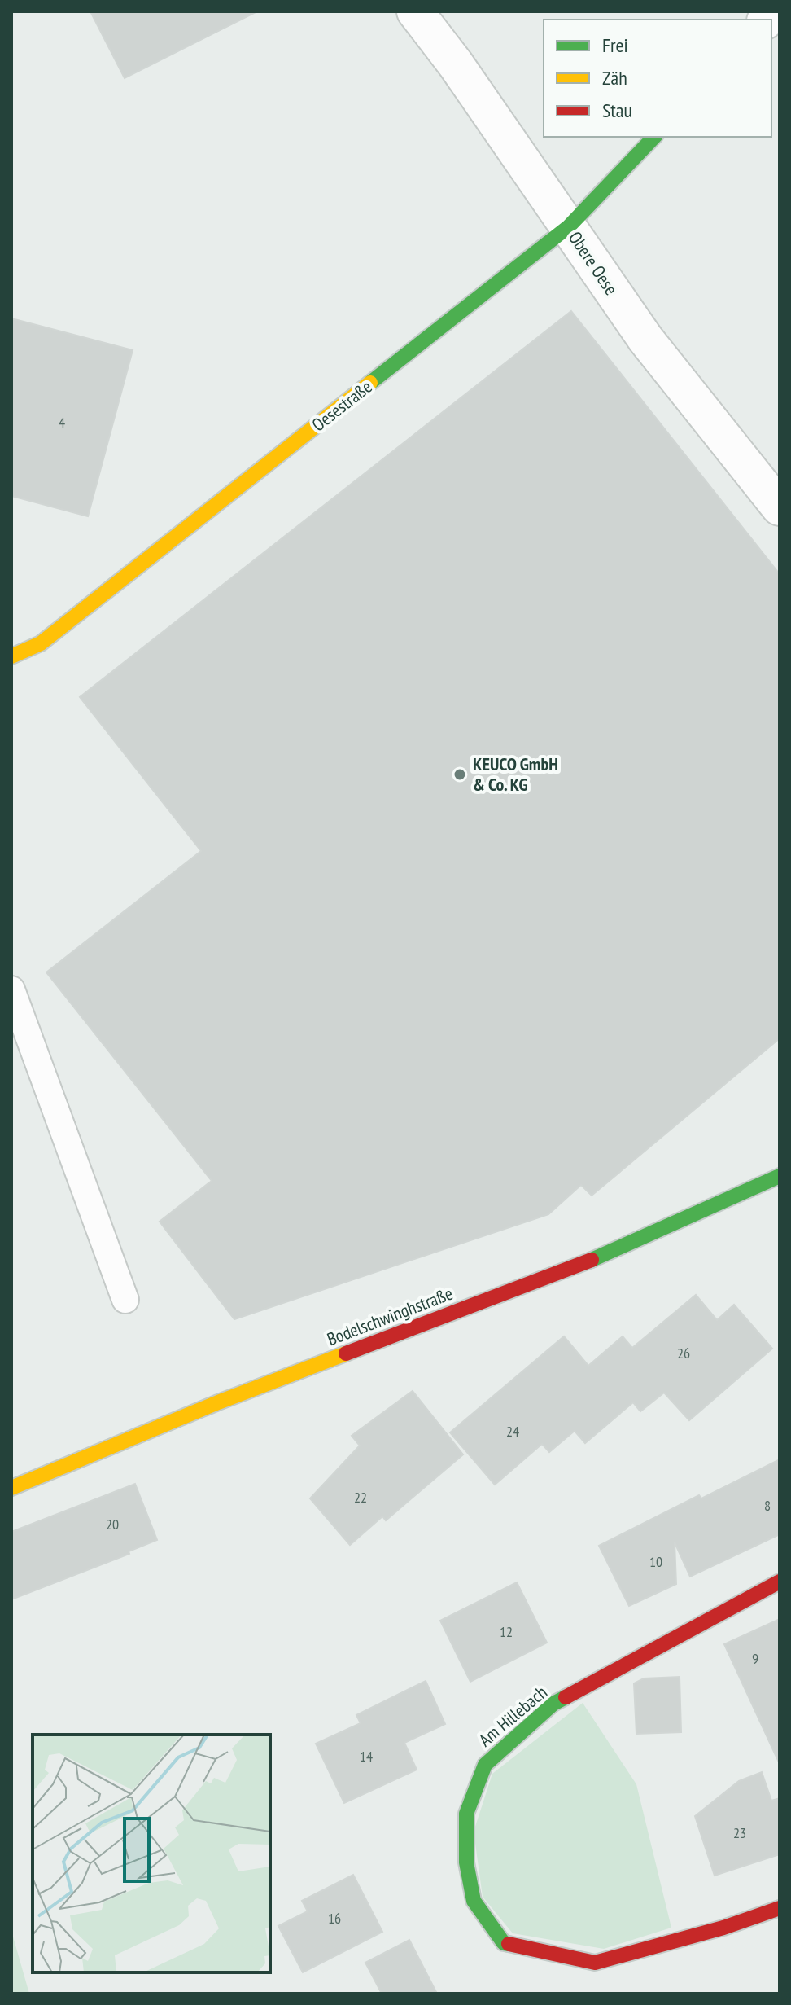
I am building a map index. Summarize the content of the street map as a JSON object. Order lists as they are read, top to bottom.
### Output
{
  "streets": {
    "street": [
      "Obere Oese",
      "Oesestraße",
      "Bodelschwinghstraße",
      "Am Hillebach"
    ]
  },
  "crossings": [
    ["Obere Oese", "Oesestraße"]
  ],
  "places": ["KEUCO GmbH & Co. KG"],
  "house_numbers": [
    "4",
    "26",
    "24",
    "22",
    "8",
    "20",
    "10",
    "12",
    "9",
    "14",
    "23",
    "16"
  ],
  "legend": ["Frei", "Zäh", "Stau"]
}
